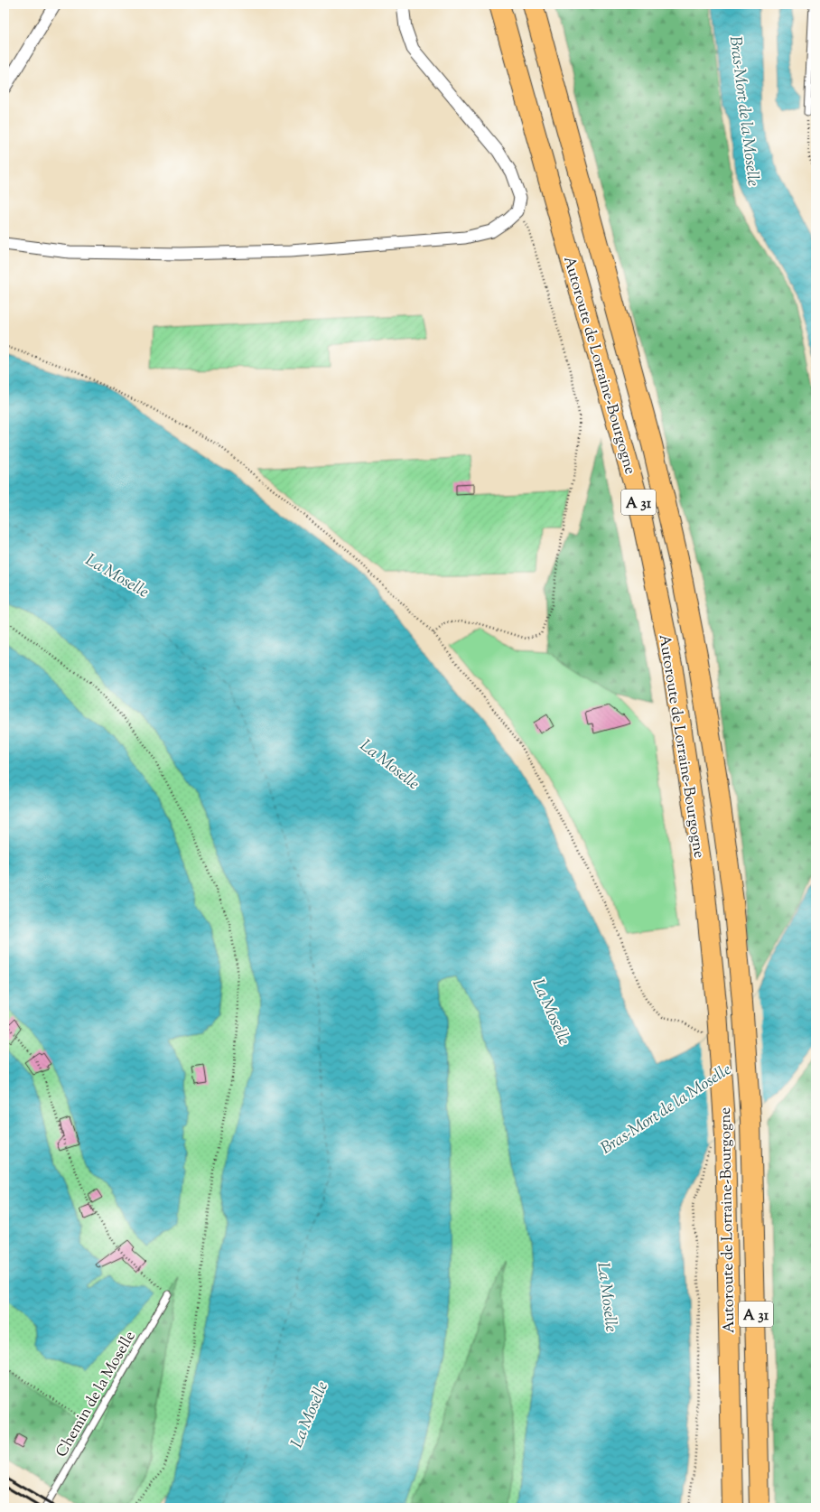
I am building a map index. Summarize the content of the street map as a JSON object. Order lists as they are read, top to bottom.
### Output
{
  "streets": {
    "highway": ["Autoroute de Lorraine-Bourgogne", "A 31"],
    "lane": ["Chemin de la Moselle"]
  },
  "water": ["Bras-Mort de la Moselle", "La Moselle"]
}
